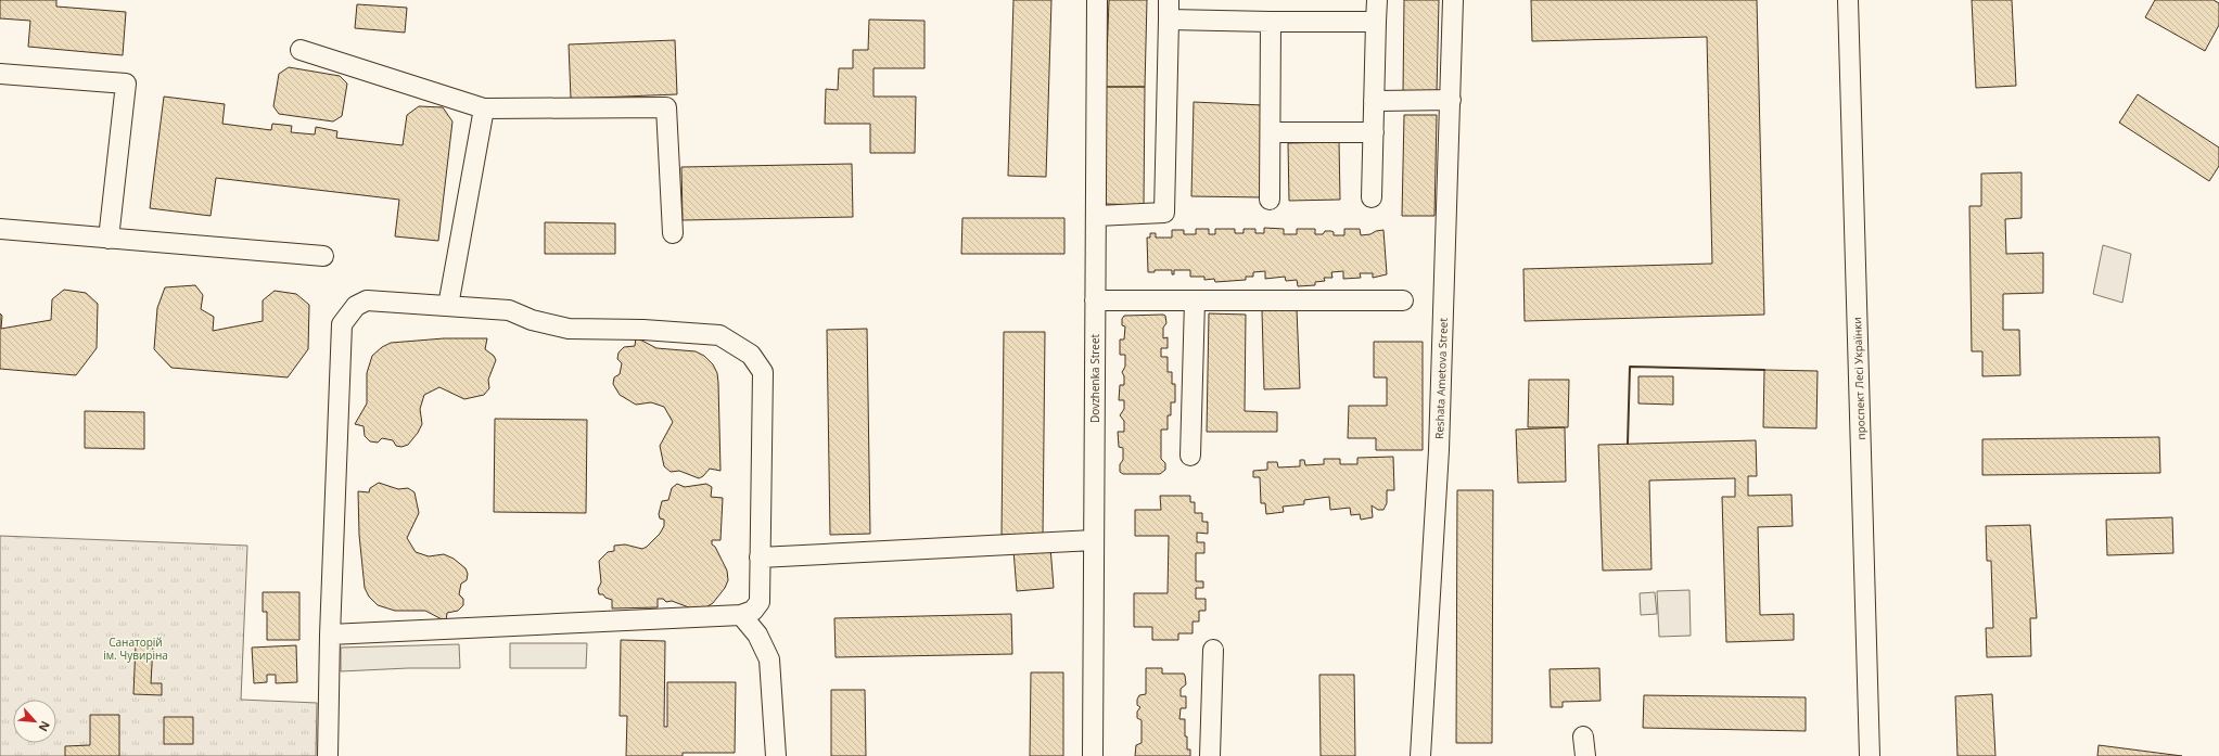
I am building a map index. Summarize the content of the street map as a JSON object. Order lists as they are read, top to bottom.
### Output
{
  "streets": {
    "street": ["Dovzhenka Street", "Reshata Ametova Street", "проспект Лесі Українки"]
  },
  "parks": ["Санаторій ім. Чувиріна"],
  "north": "bottom right"
}
